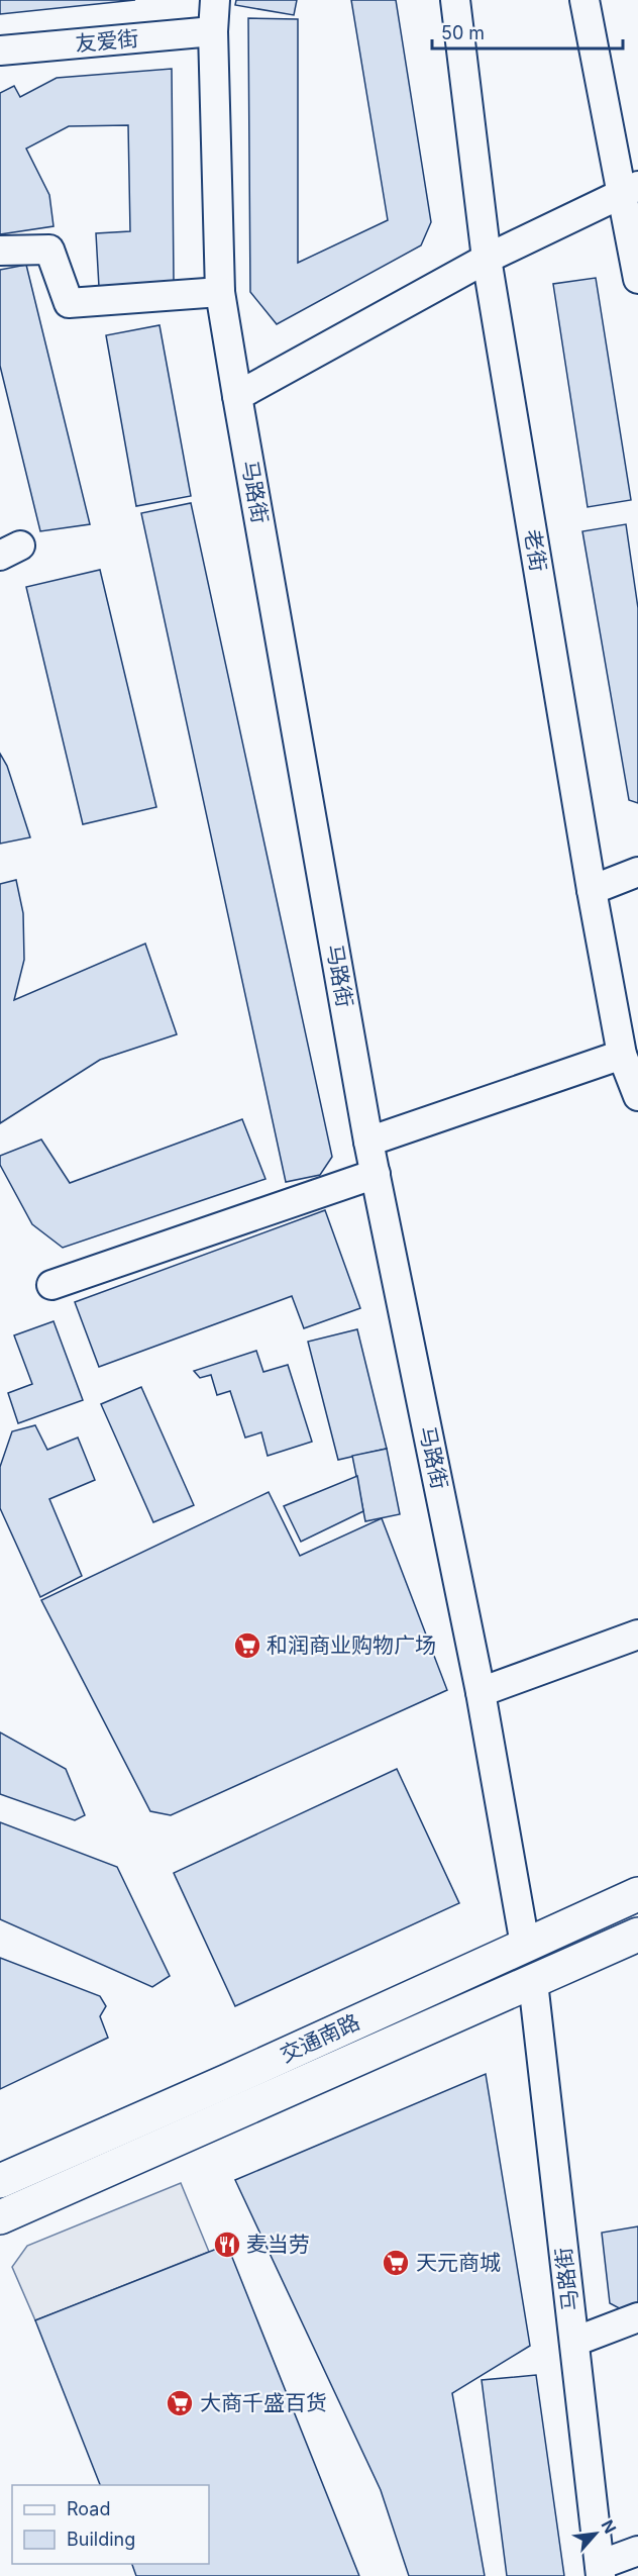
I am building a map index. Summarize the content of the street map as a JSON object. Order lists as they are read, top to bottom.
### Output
{
  "streets": {
    "main road": ["交通南路"],
    "street": ["友爱街", "马路街", "老街"]
  },
  "crossings": [
    ["友爱街", "马路街"],
    ["马路街", "交通南路"]
  ],
  "places": {
    "supermarket": ["和润商业购物广场", "天元商城", "大商千盛百货"],
    "restaurant": ["麦当劳"]
  },
  "legend": ["Road", "Building"],
  "scale_bar": "50 m",
  "north": "top right"
}
